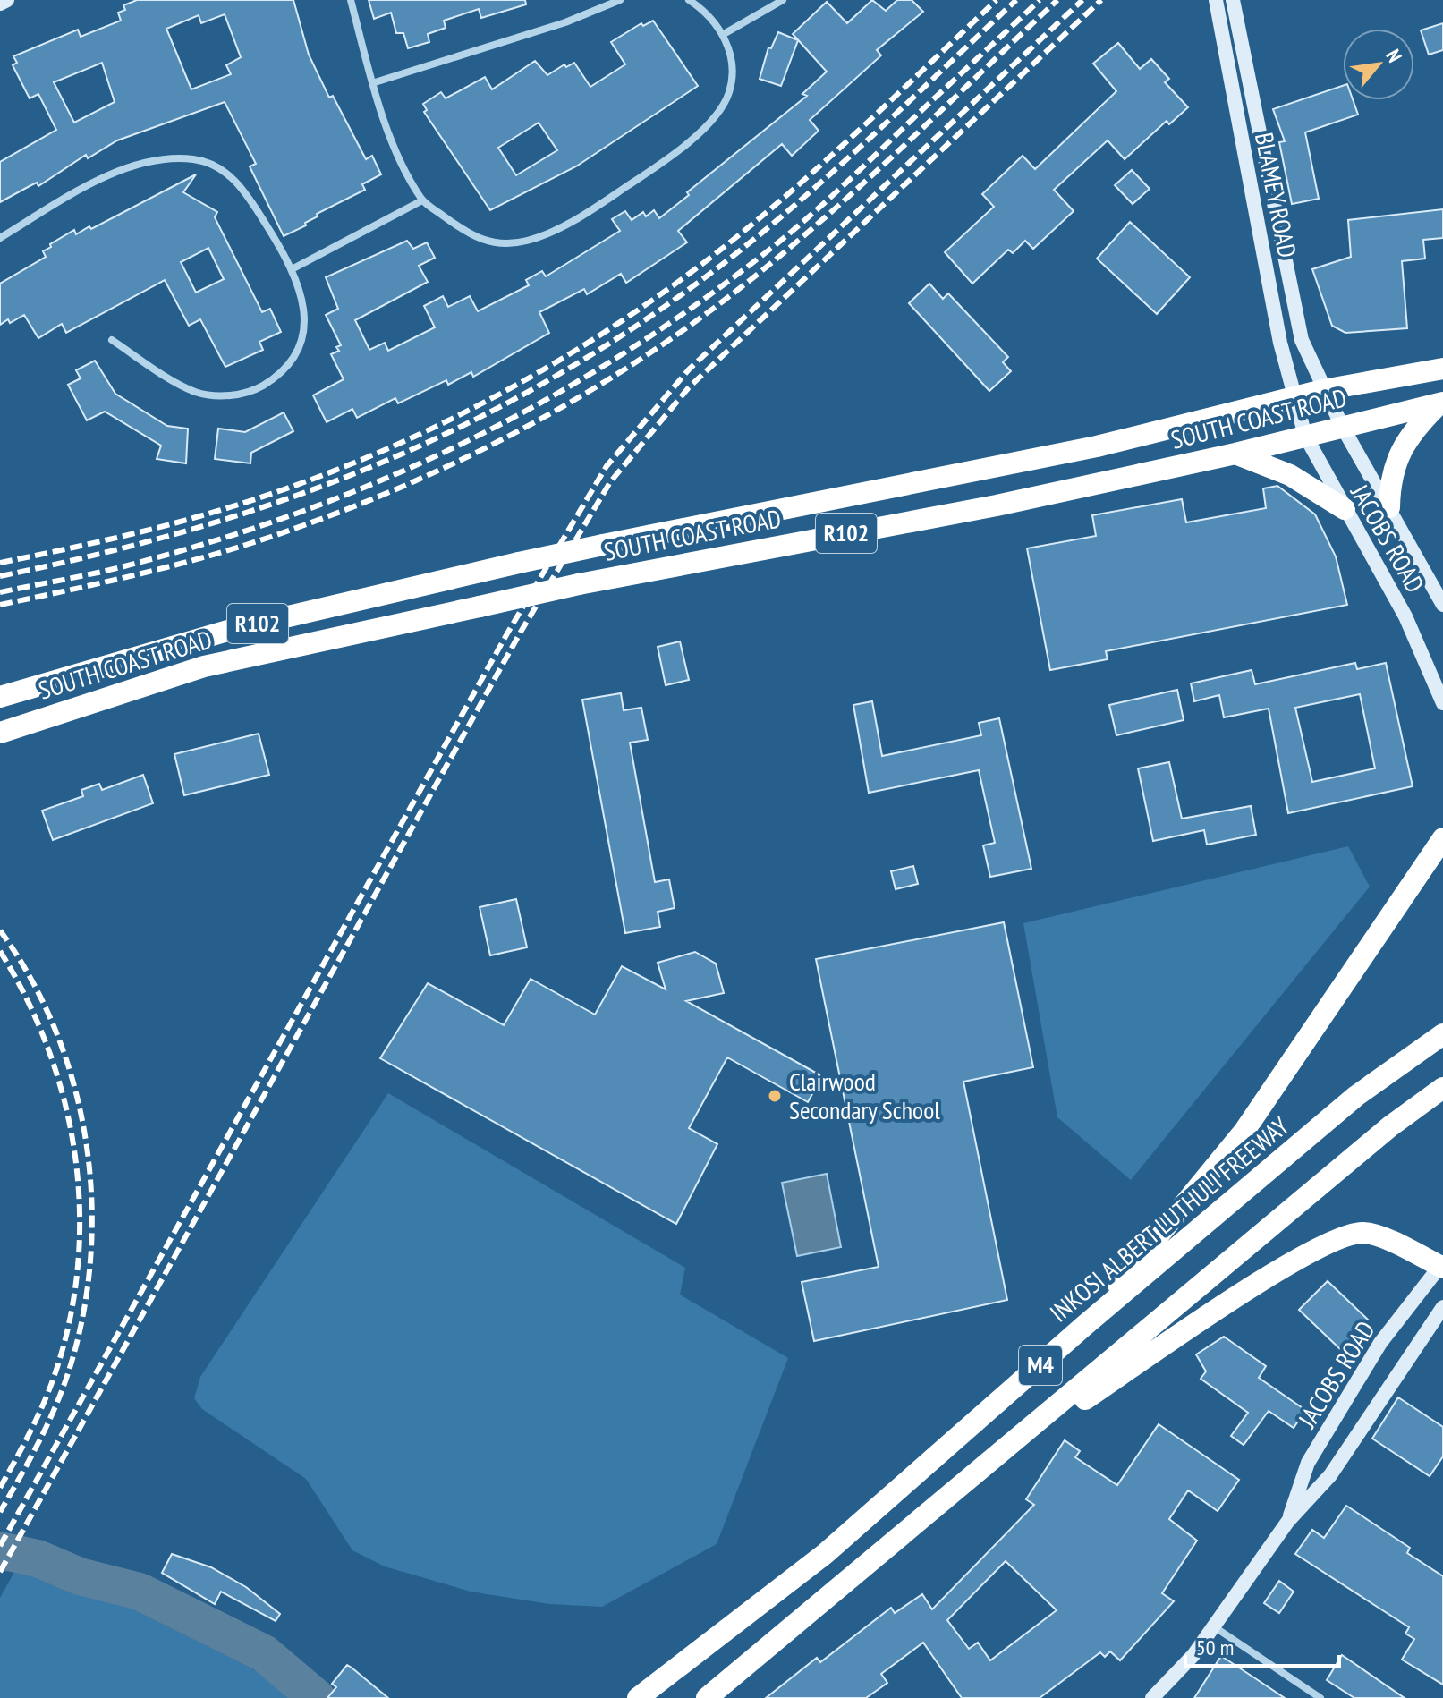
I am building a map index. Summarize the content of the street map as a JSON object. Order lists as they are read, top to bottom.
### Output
{
  "streets": {
    "highway": [
      "SOUTH COAST ROAD",
      "R102",
      "INKOSI ALBERT LUTHULI FREEWAY",
      "M4"
    ],
    "street": ["BLAMEY ROAD", "JACOBS ROAD"]
  },
  "crossings": [
    ["BLAMEY ROAD", "SOUTH COAST ROAD"],
    ["BLAMEY ROAD", "JACOBS ROAD"],
    ["SOUTH COAST ROAD", "JACOBS ROAD"]
  ],
  "places": ["Clairwood Secondary School"],
  "scale_bar": "50 m",
  "north": "top right"
}
